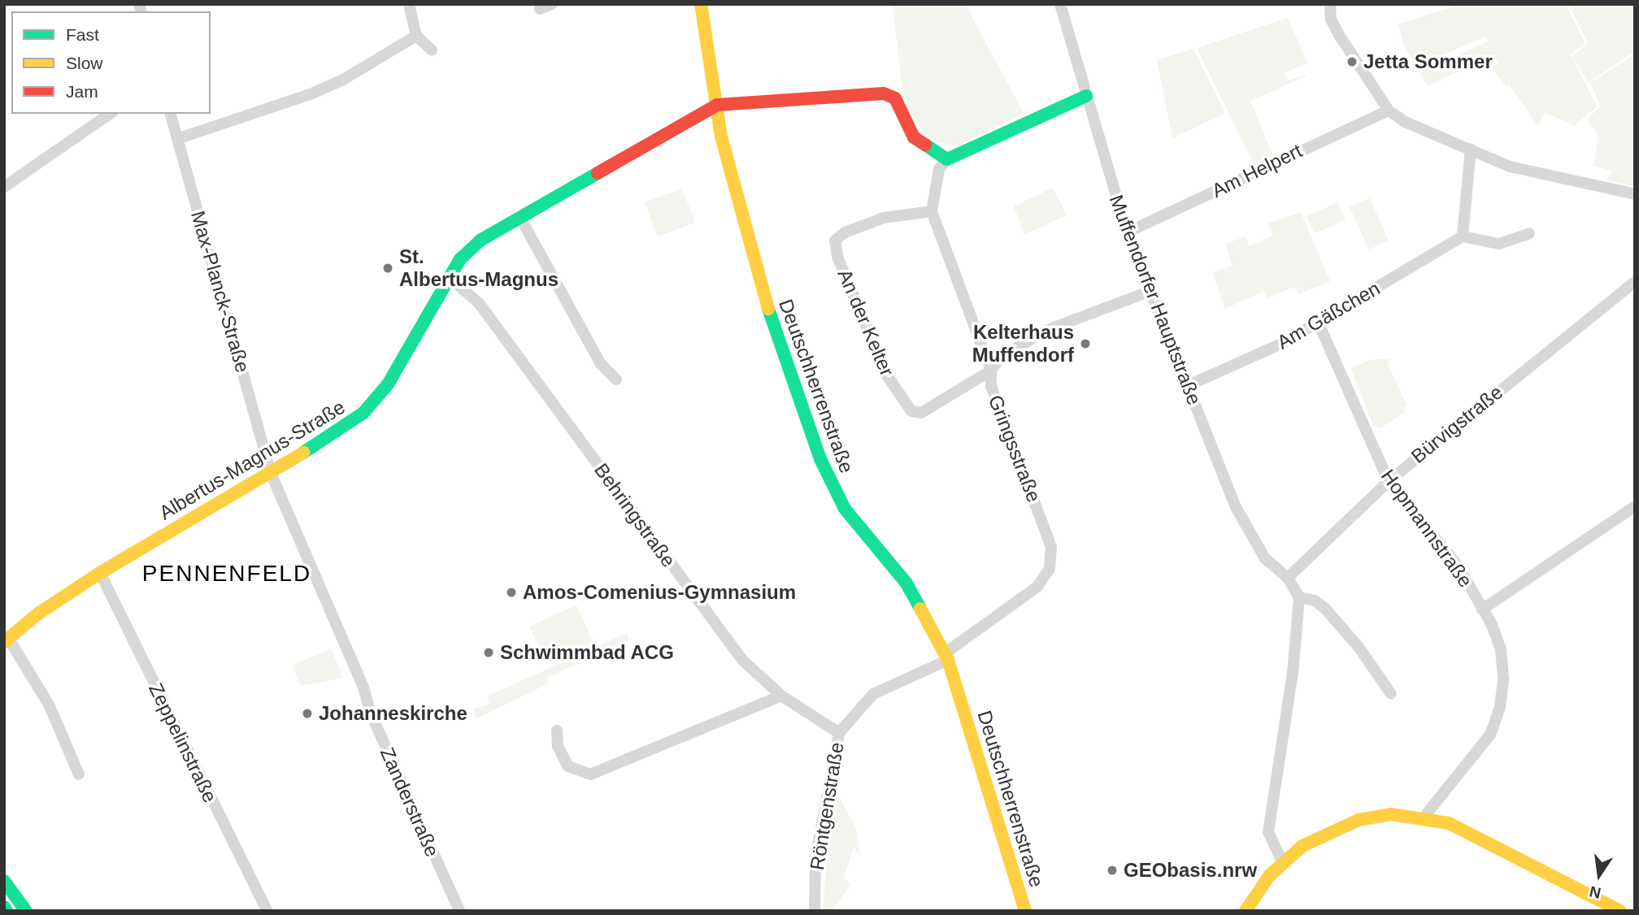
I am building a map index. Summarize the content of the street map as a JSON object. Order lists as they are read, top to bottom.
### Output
{
  "streets": {
    "street": [
      "Am Helpert",
      "Max-Planck-Straße",
      "Muffendorfer Hauptstraße",
      "Am Gäßchen",
      "An der Kelter",
      "Deutschherrenstraße",
      "Bürvigstraße",
      "Gringsstraße",
      "Albertus-Magnus-Straße",
      "Behringstraße",
      "Hopmannstraße",
      "Zeppelinstraße",
      "Zanderstraße",
      "Röntgenstraße"
    ]
  },
  "crossings": [
    ["Am Helpert", "Muffendorfer Hauptstraße"],
    ["Max-Planck-Straße", "Albertus-Magnus-Straße"],
    ["Max-Planck-Straße", "Zanderstraße"],
    ["Muffendorfer Hauptstraße", "Am Gäßchen"],
    ["Muffendorfer Hauptstraße", "Bürvigstraße"],
    ["Muffendorfer Hauptstraße", "Gringsstraße"],
    ["Am Gäßchen", "Hopmannstraße"],
    ["An der Kelter", "Gringsstraße"],
    ["Deutschherrenstraße", "Gringsstraße"],
    ["Deutschherrenstraße", "Albertus-Magnus-Straße"],
    ["Deutschherrenstraße", "Röntgenstraße"],
    ["Bürvigstraße", "Hopmannstraße"],
    ["Gringsstraße", "Röntgenstraße"],
    ["Albertus-Magnus-Straße", "Behringstraße"],
    ["Albertus-Magnus-Straße", "Zeppelinstraße"],
    ["Albertus-Magnus-Straße", "Zanderstraße"],
    ["Behringstraße", "Röntgenstraße"]
  ],
  "districts": ["PENNENFELD"],
  "places": [
    "Jetta Sommer",
    "St. Albertus-Magnus",
    "Kelterhaus Muffendorf",
    "Amos-Comenius-Gymnasium",
    "Schwimmbad ACG",
    "Johanneskirche",
    "GEObasis.nrw"
  ],
  "legend": ["Fast", "Slow", "Jam"],
  "north": "bottom"
}
